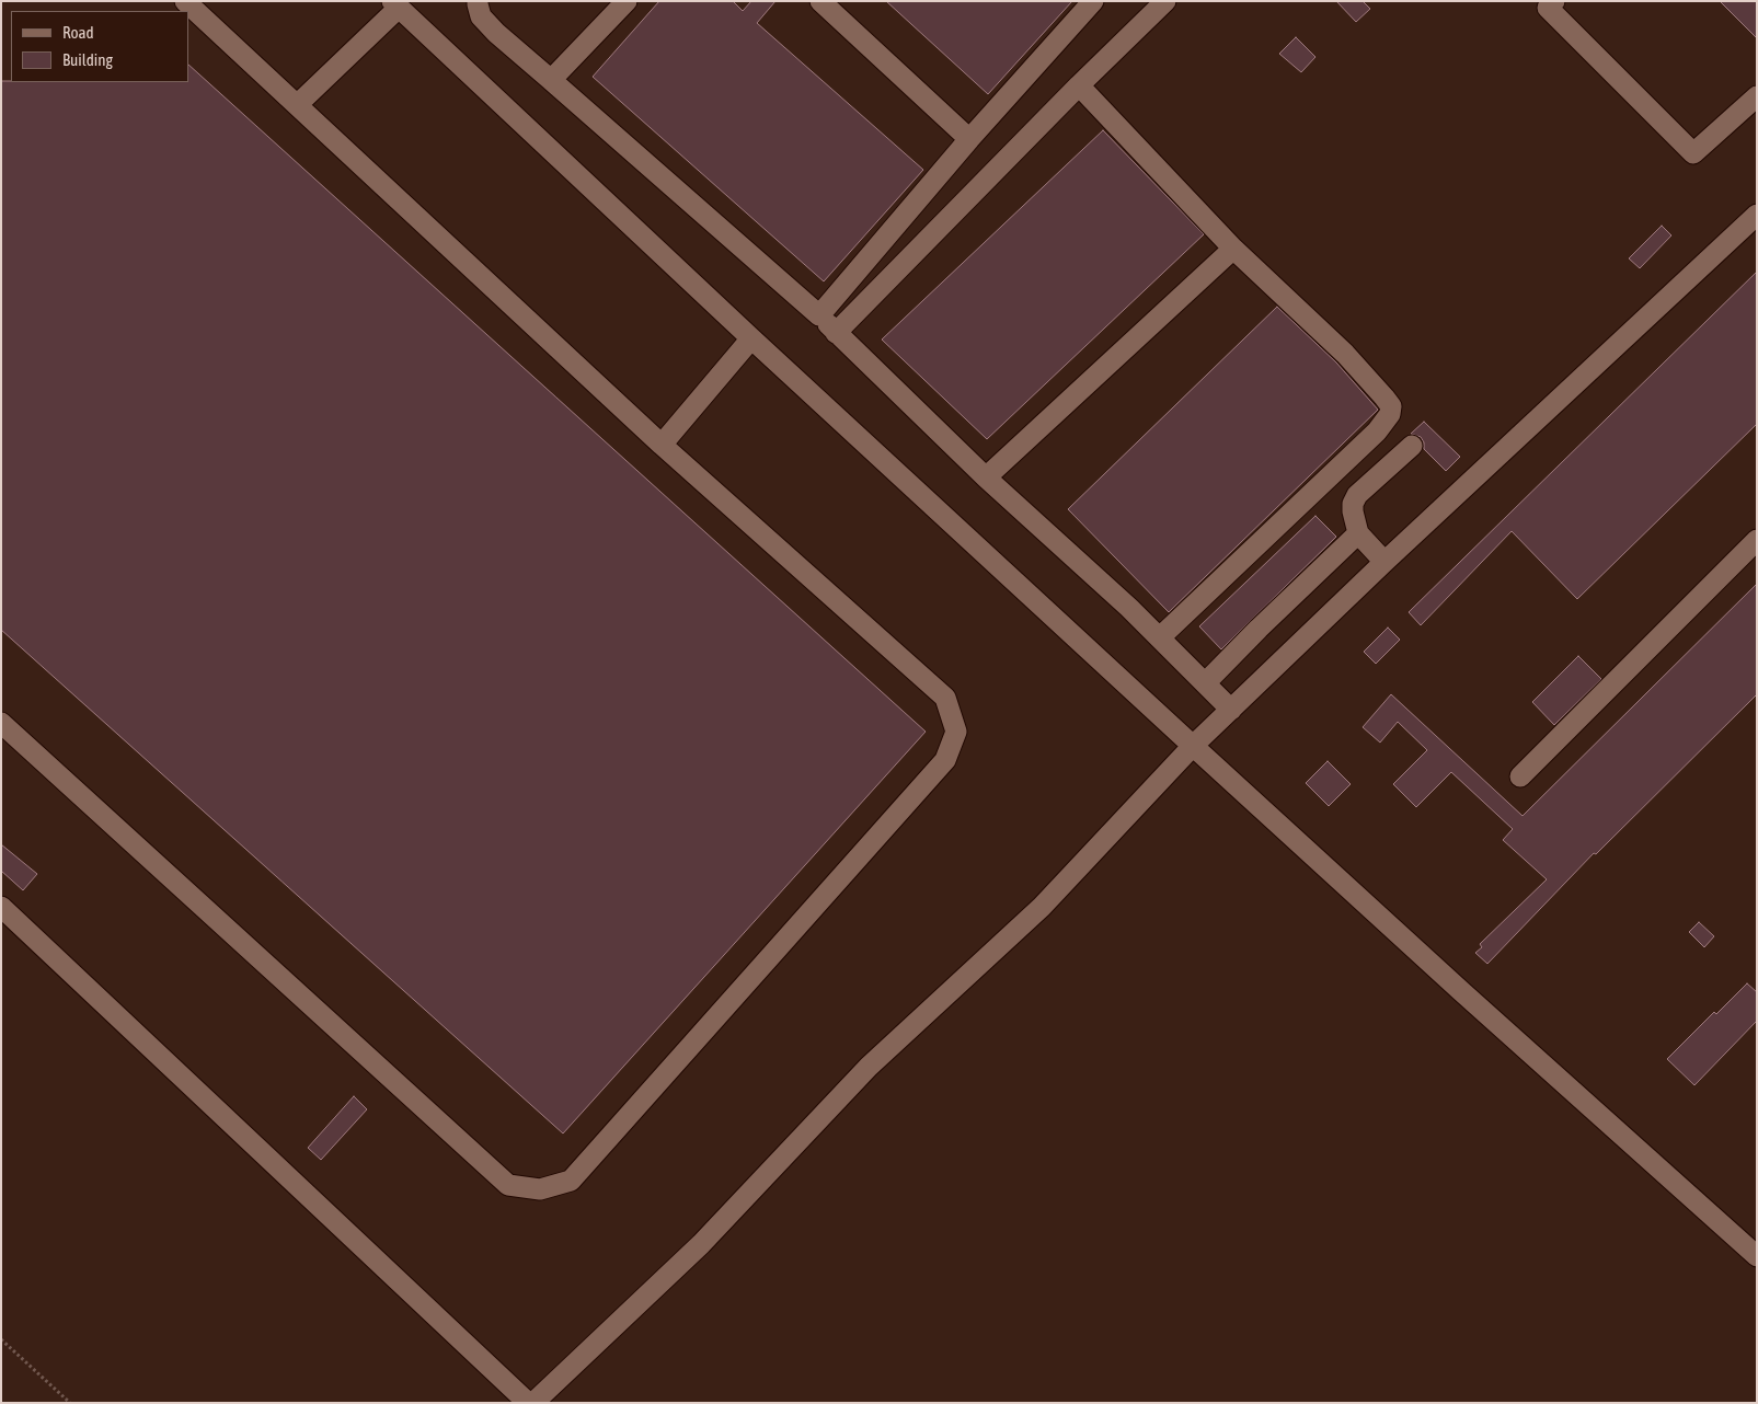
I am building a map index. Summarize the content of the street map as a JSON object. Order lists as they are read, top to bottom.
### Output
{
  "legend": ["Road", "Building"]
}
